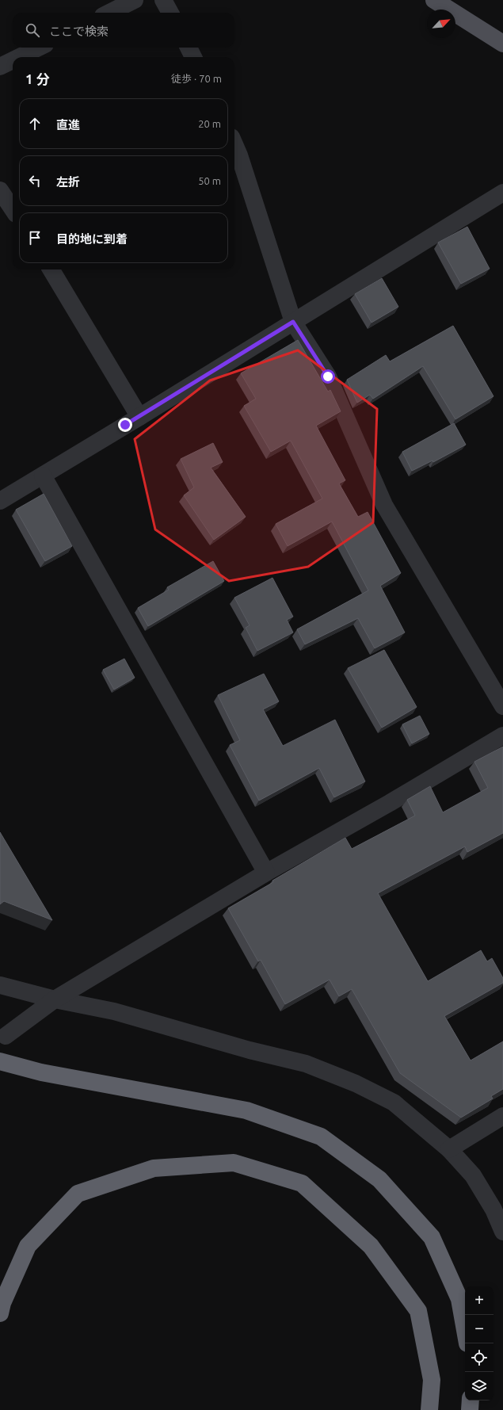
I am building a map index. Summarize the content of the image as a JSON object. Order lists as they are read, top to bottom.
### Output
{
  "north": "top right",
  "page": {
    "search": "ここで検索",
    "heading": ["1 分", "徒歩 · 70 m"],
    "list": [
      ["直進", "20 m"],
      ["左折", "50 m"],
      "目的地に到着"
    ],
    "map_buttons": ["+", "−"]
  }
}
